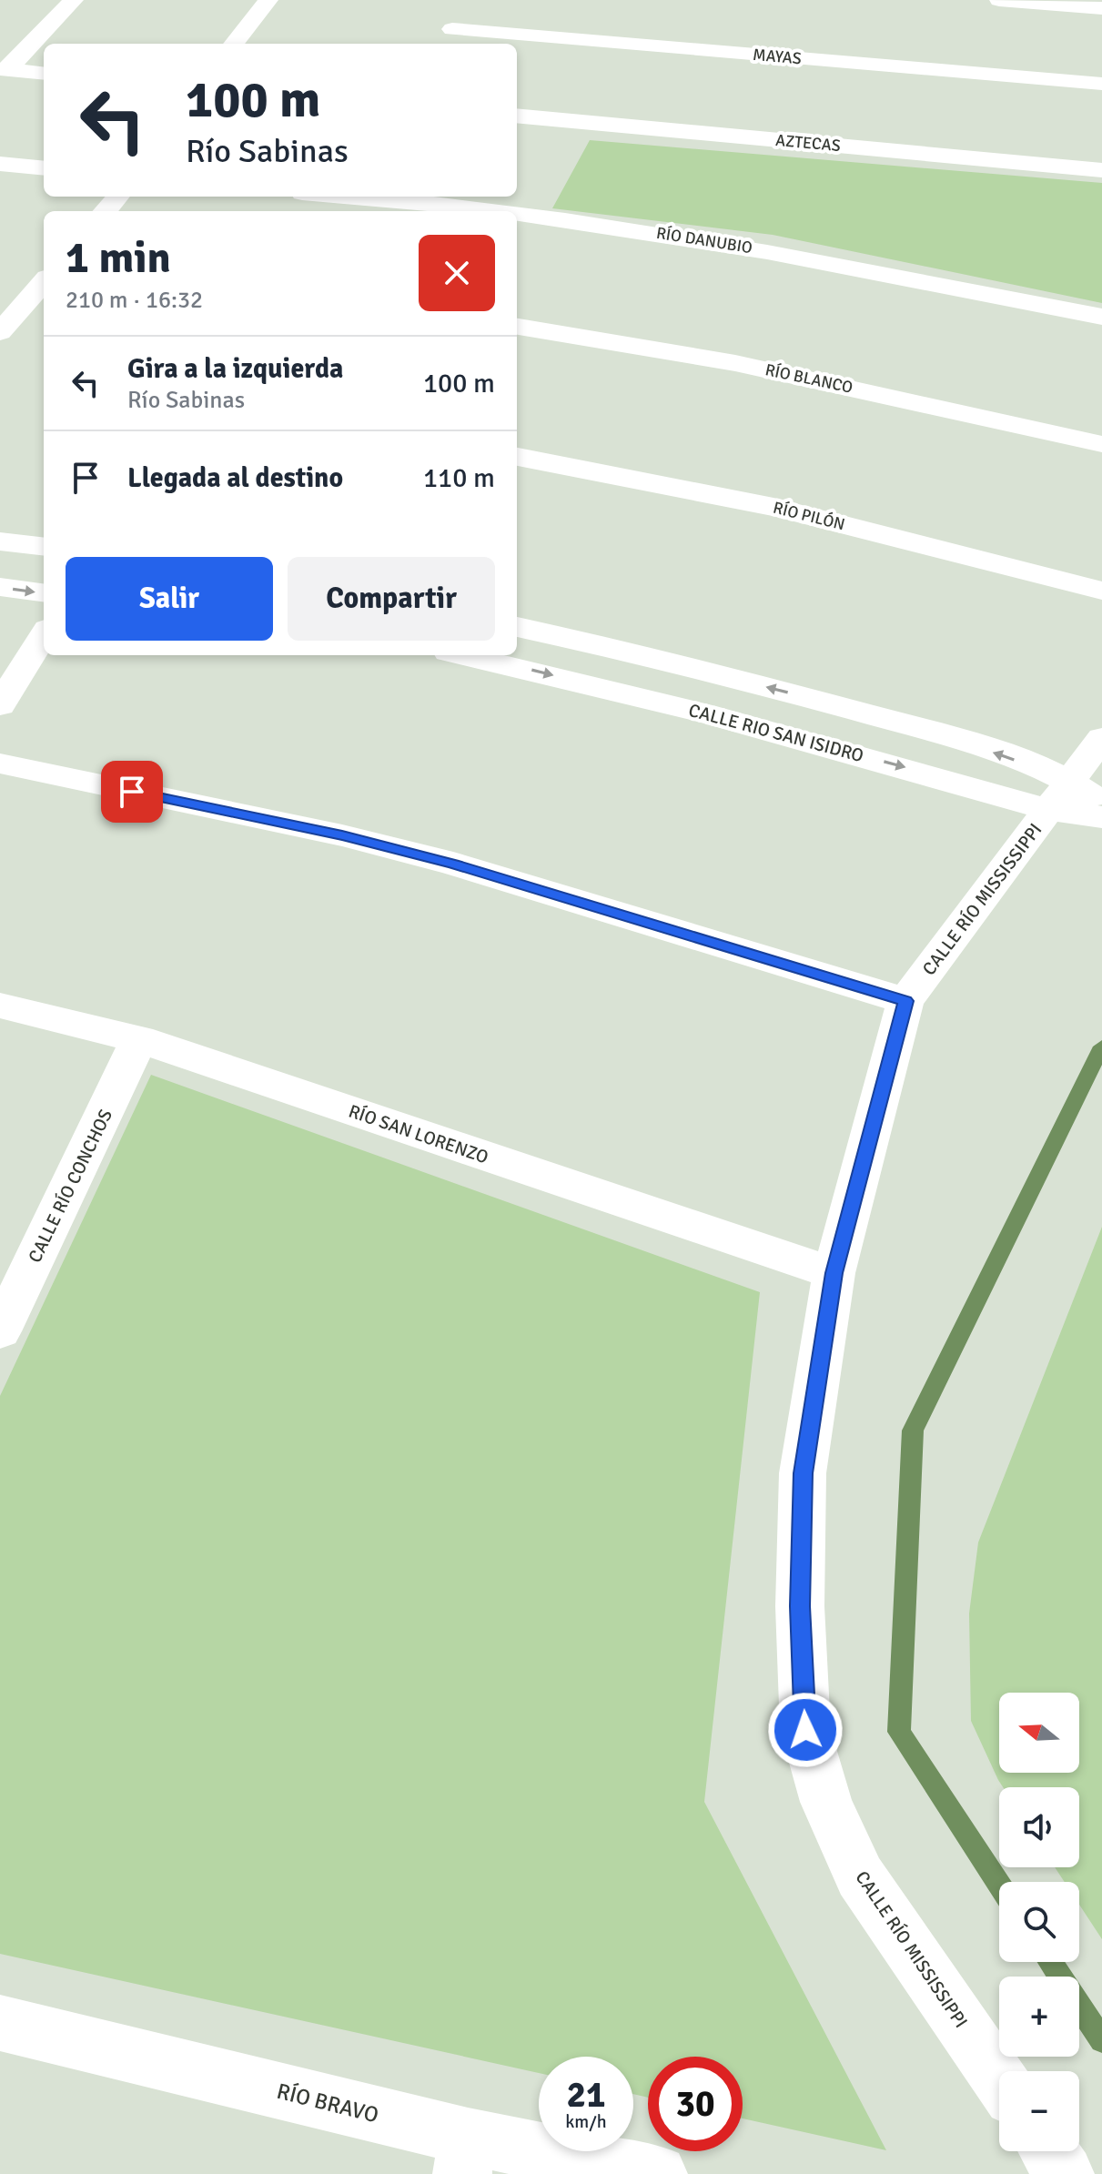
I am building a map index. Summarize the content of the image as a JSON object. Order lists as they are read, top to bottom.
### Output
{
  "streets": {
    "street": [
      "MAYAS",
      "AZTECAS",
      "RÍO DANUBIO",
      "RÍO BLANCO",
      "RÍO PILÓN",
      "CALLE RIO SAN ISIDRO",
      "CALLE RÍO MISSISSIPPI",
      "RÍO SAN LORENZO",
      "CALLE RÍO CONCHOS",
      "RÍO BRAVO"
    ]
  },
  "crossings": [
    ["CALLE RIO SAN ISIDRO", "CALLE RÍO MISSISSIPPI"],
    ["CALLE RÍO MISSISSIPPI", "RÍO SAN LORENZO"],
    ["RÍO SAN LORENZO", "CALLE RÍO CONCHOS"]
  ],
  "north": "left",
  "page": {
    "turn": ["100 m", "Río Sabinas"],
    "heading": ["1 min", "210 m · 16:32"],
    "list": [
      {
        "name": "Gira a la izquierda",
        "note": "Río Sabinas",
        "value": "100 m"
      },
      {
        "name": "Llegada al destino",
        "value": "110 m"
      }
    ],
    "buttons": ["Salir", "Compartir"],
    "map_buttons": ["+", "−"],
    "speed": "21 km/h",
    "limit": "30"
  }
}
